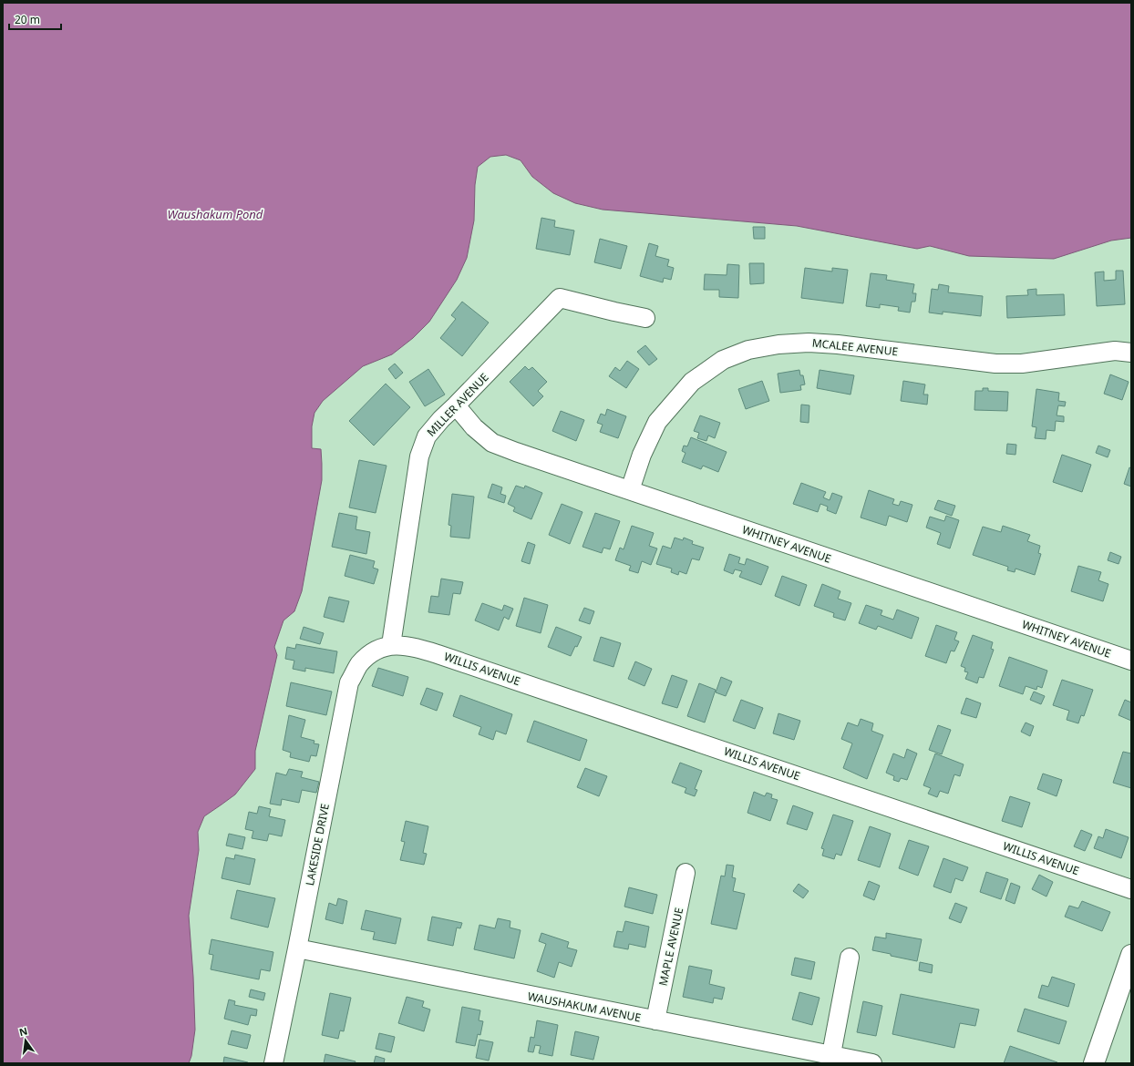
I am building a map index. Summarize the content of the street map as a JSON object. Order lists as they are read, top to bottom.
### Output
{
  "streets": {
    "street": [
      "MCALEE AVENUE",
      "MILLER AVENUE",
      "WHITNEY AVENUE",
      "WILLIS AVENUE",
      "LAKESIDE DRIVE",
      "MAPLE AVENUE",
      "WAUSHAKUM AVENUE"
    ]
  },
  "crossings": [
    ["MCALEE AVENUE", "WHITNEY AVENUE"],
    ["MILLER AVENUE", "WHITNEY AVENUE"],
    ["MILLER AVENUE", "WILLIS AVENUE"],
    ["MILLER AVENUE", "LAKESIDE DRIVE"],
    ["WILLIS AVENUE", "LAKESIDE DRIVE"],
    ["LAKESIDE DRIVE", "WAUSHAKUM AVENUE"],
    ["MAPLE AVENUE", "WAUSHAKUM AVENUE"]
  ],
  "water": ["Waushakum Pond"],
  "scale_bar": "20 m",
  "north": "top"
}
